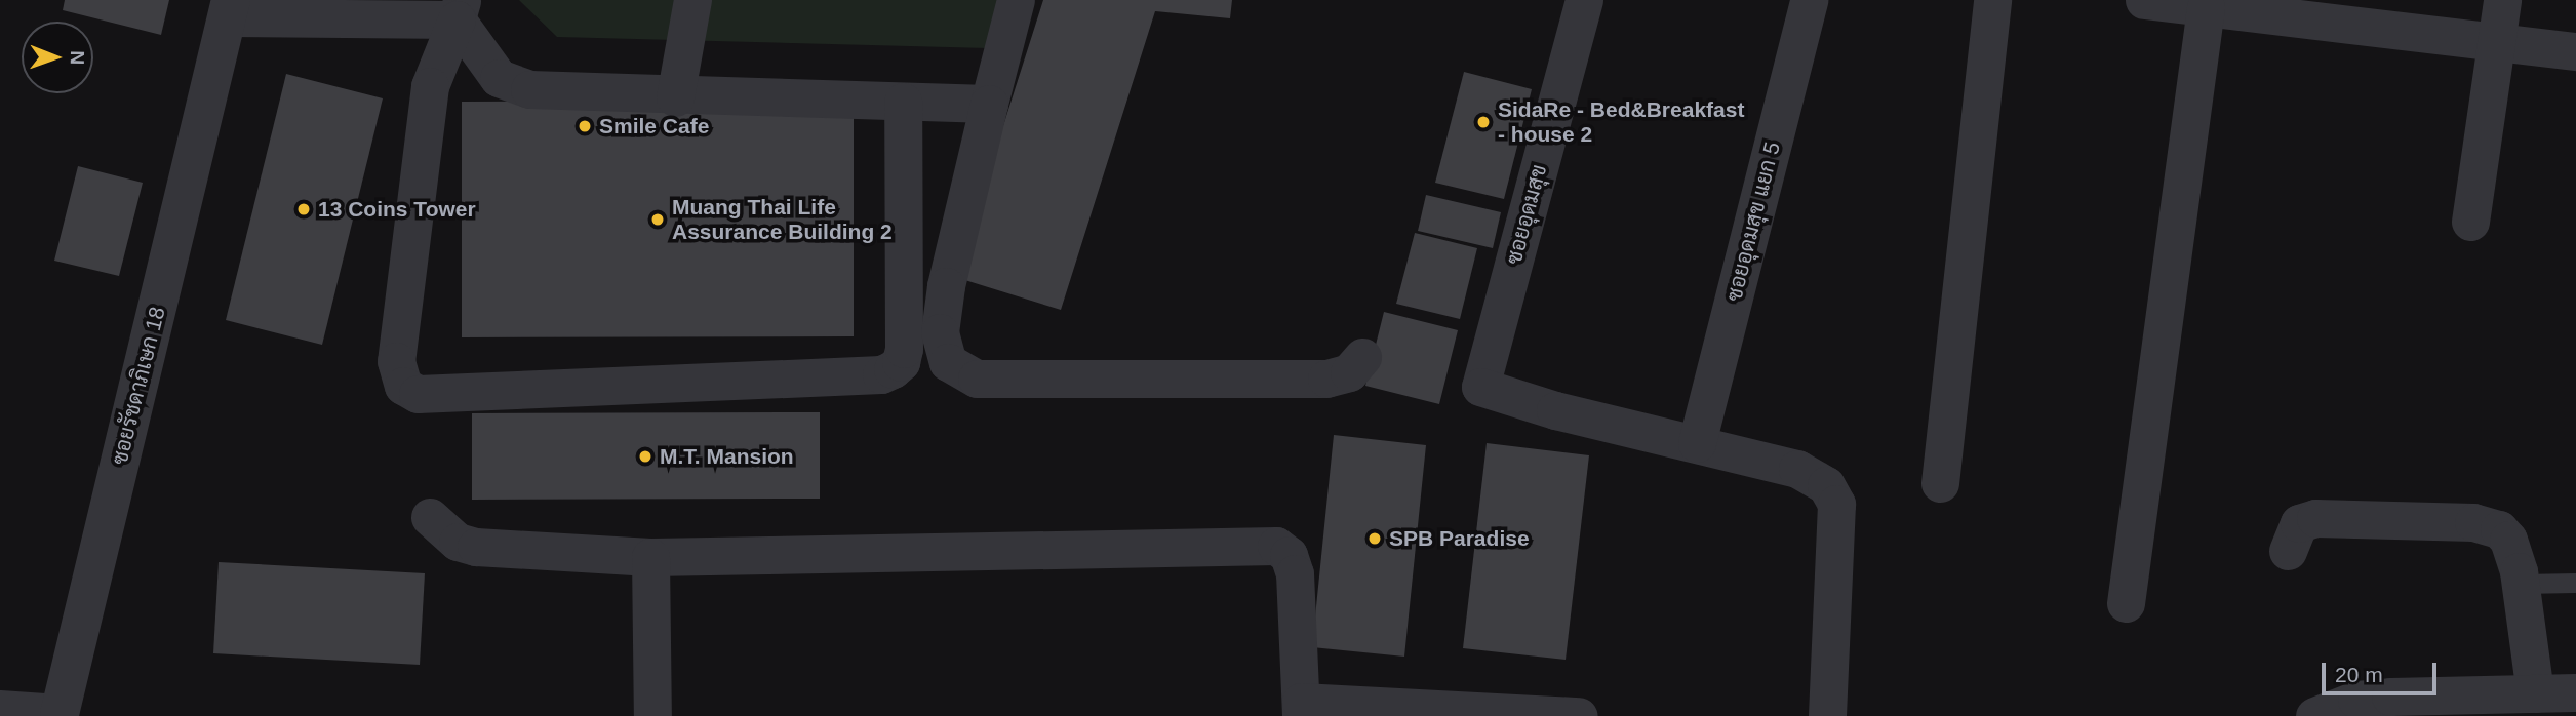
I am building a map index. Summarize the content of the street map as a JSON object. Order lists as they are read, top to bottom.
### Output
{
  "streets": {
    "street": ["ซอยอุดมสุข", "ซอยอุดมสุข แยก 5", "ซอยรัชดาภิเษก 18"]
  },
  "crossings": [
    ["ซอยอุดมสุข", "ซอยอุดมสุข แยก 5"]
  ],
  "places": [
    "SidaRe - Bed&Breakfast - house 2",
    "Smile Cafe",
    "13 Coins Tower",
    "Muang Thai Life Assurance Building 2",
    "M.T. Mansion",
    "SPB Paradise"
  ],
  "scale_bar": "20 m",
  "north": "right"
}
